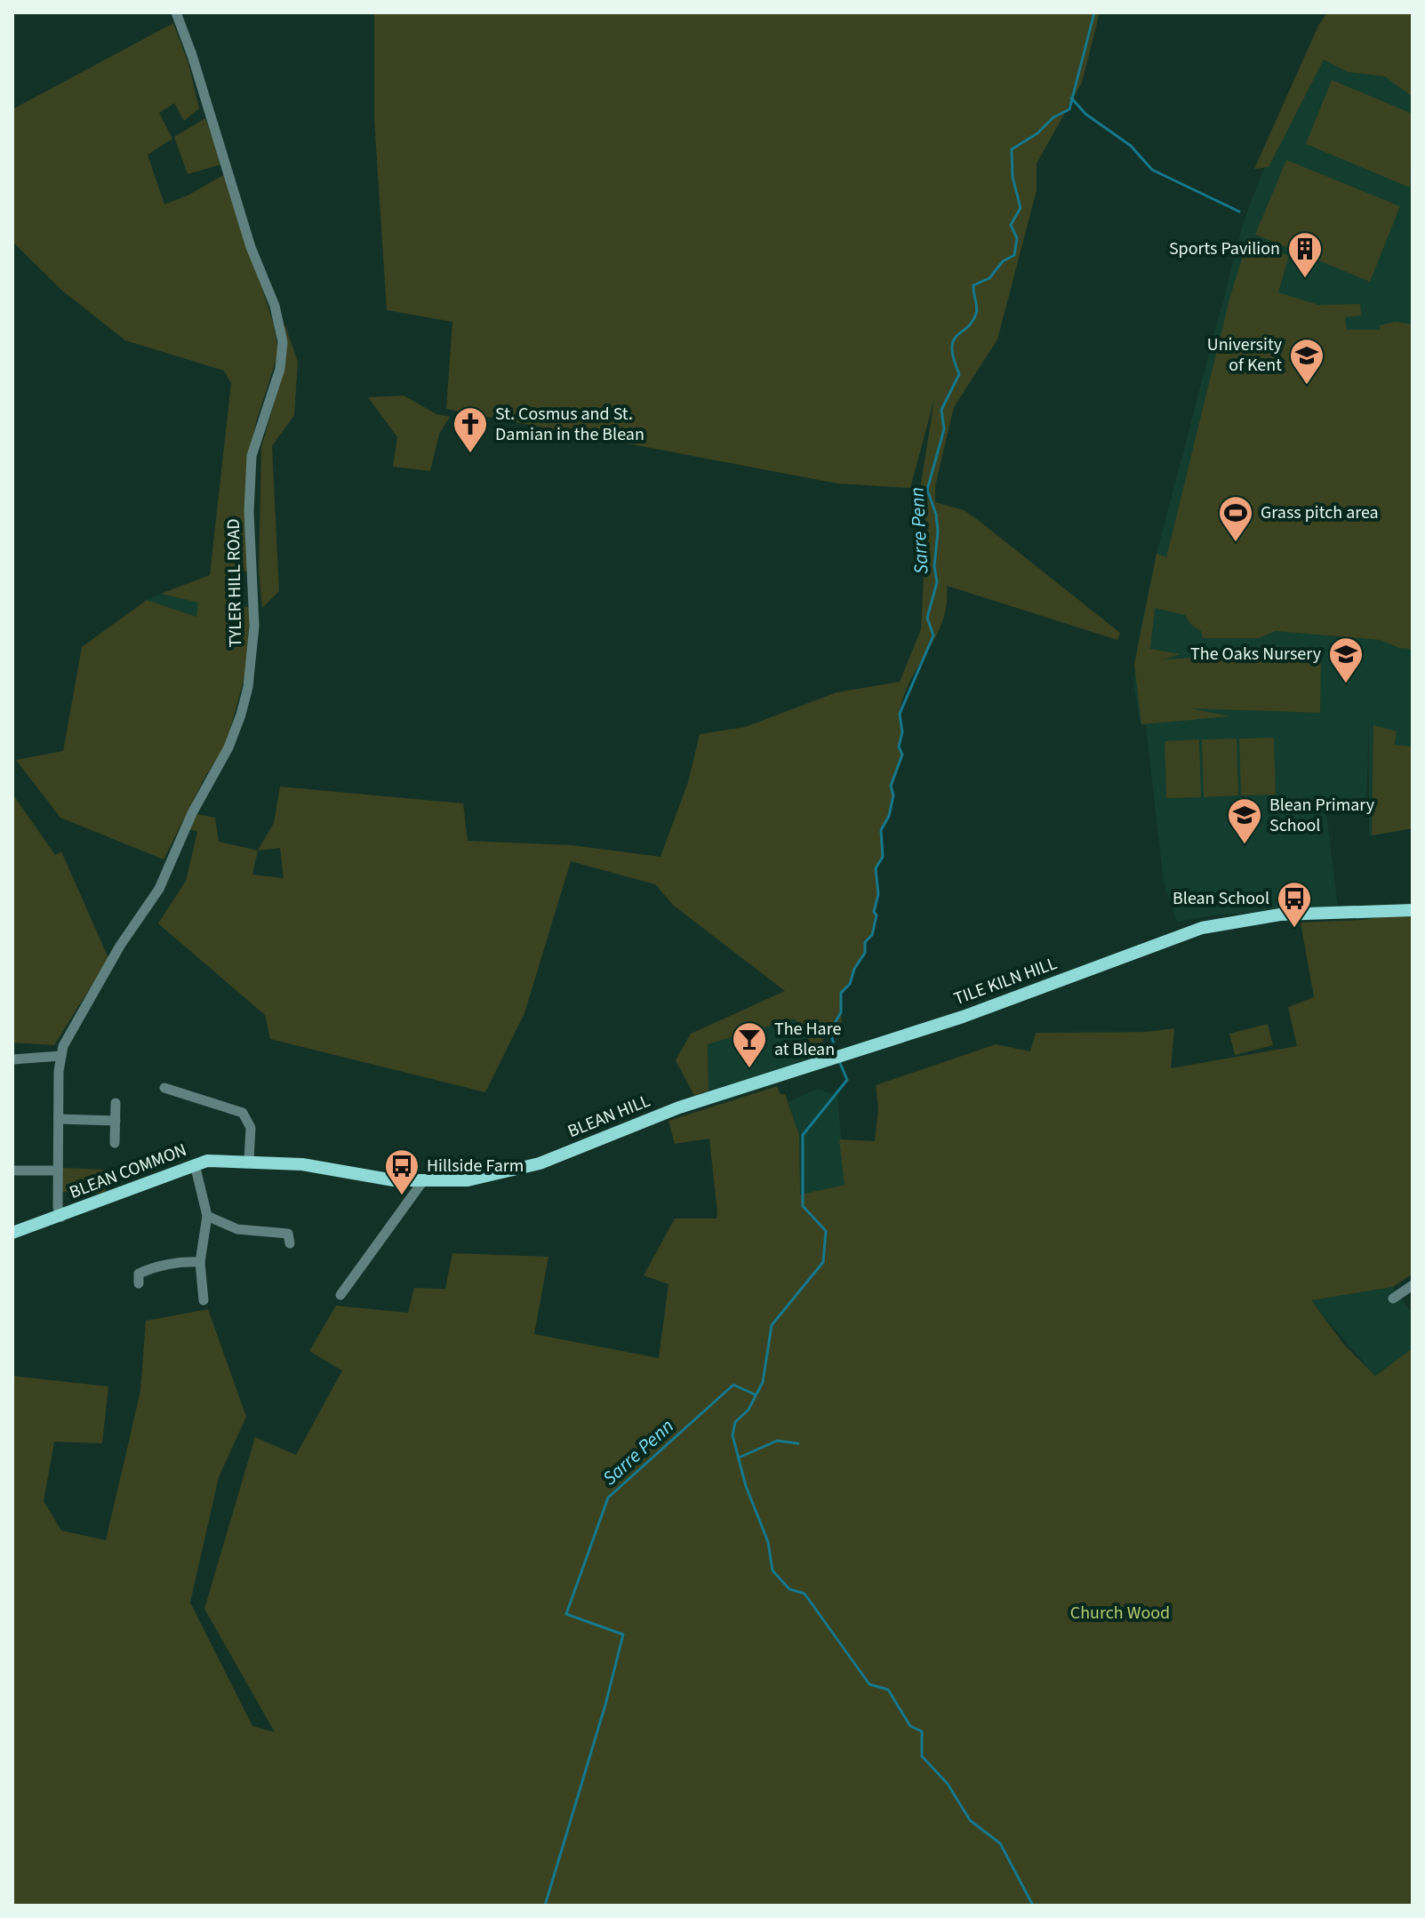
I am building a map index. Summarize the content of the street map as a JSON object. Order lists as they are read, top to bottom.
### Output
{
  "streets": {
    "main road": ["TILE KILN HILL", "BLEAN HILL", "BLEAN COMMON"],
    "street": ["TYLER HILL ROAD"]
  },
  "crossings": [
    ["TYLER HILL ROAD", "BLEAN COMMON"],
    ["TILE KILN HILL", "BLEAN HILL"],
    ["BLEAN HILL", "BLEAN COMMON"]
  ],
  "water": ["Sarre Penn"],
  "parks": ["Church Wood"],
  "places": {
    "building": ["Sports Pavilion"],
    "school or university": ["University of Kent", "The Oaks Nursery", "Blean Primary School"],
    "church": ["St. Cosmus and St. Damian in the Blean"],
    "sports": ["Grass pitch area"],
    "bus stop": ["Blean School", "Hillside Farm"],
    "bar": ["The Hare at Blean"]
  }
}
